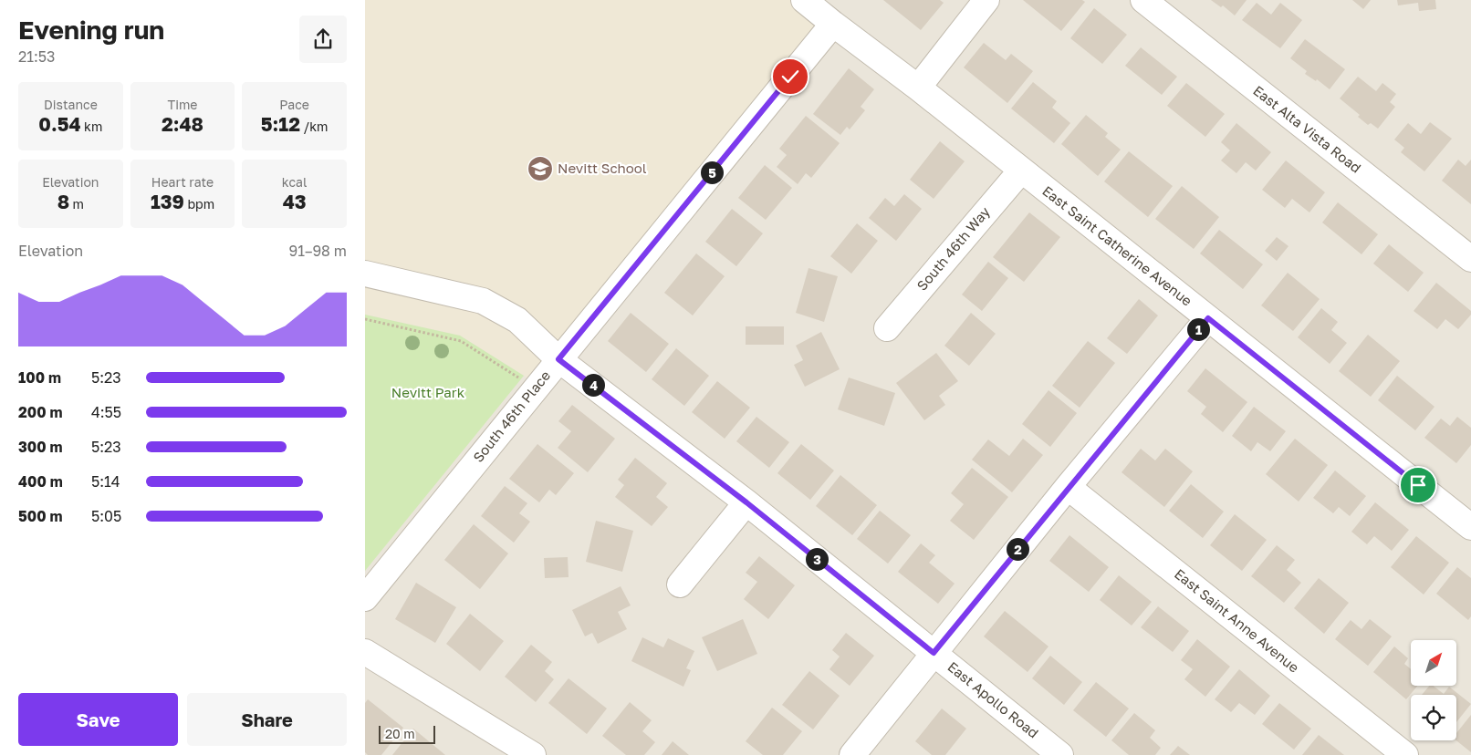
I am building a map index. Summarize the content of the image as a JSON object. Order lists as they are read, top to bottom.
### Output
{
  "streets": {
    "street": [
      "East Alta Vista Road",
      "East Saint Catherine Avenue",
      "South 46th Way",
      "South 46th Place",
      "East Saint Anne Avenue",
      "East Apollo Road"
    ]
  },
  "crossings": [
    ["East Saint Catherine Avenue", "South 46th Way"],
    ["East Saint Catherine Avenue", "South 46th Place"],
    ["South 46th Place", "East Apollo Road"]
  ],
  "parks": ["Nevitt Park"],
  "places": {
    "school or university": ["Nevitt School"]
  },
  "scale_bar": "20 m",
  "north": "top right",
  "page": {
    "heading": ["Evening run", "21:53"],
    "stats": [
      ["Distance", "0.54 km"],
      ["Time", "2:48"],
      ["Pace", "5:12 /km"],
      ["Elevation", "8 m"],
      ["Heart rate", "139 bpm"],
      ["kcal", "43"]
    ],
    "pins": [
      "5",
      "1",
      "4",
      "2",
      "3"
    ],
    "chart": ["Elevation", "91–98 m"],
    "list": [
      {
        "name": "100 m",
        "note": "5:23"
      },
      {
        "name": "200 m",
        "note": "4:55"
      },
      {
        "name": "300 m",
        "note": "5:23"
      },
      {
        "name": "400 m",
        "note": "5:14"
      },
      {
        "name": "500 m",
        "note": "5:05"
      }
    ],
    "buttons": ["Save", "Share"],
    "scale": "20 m"
  }
}
